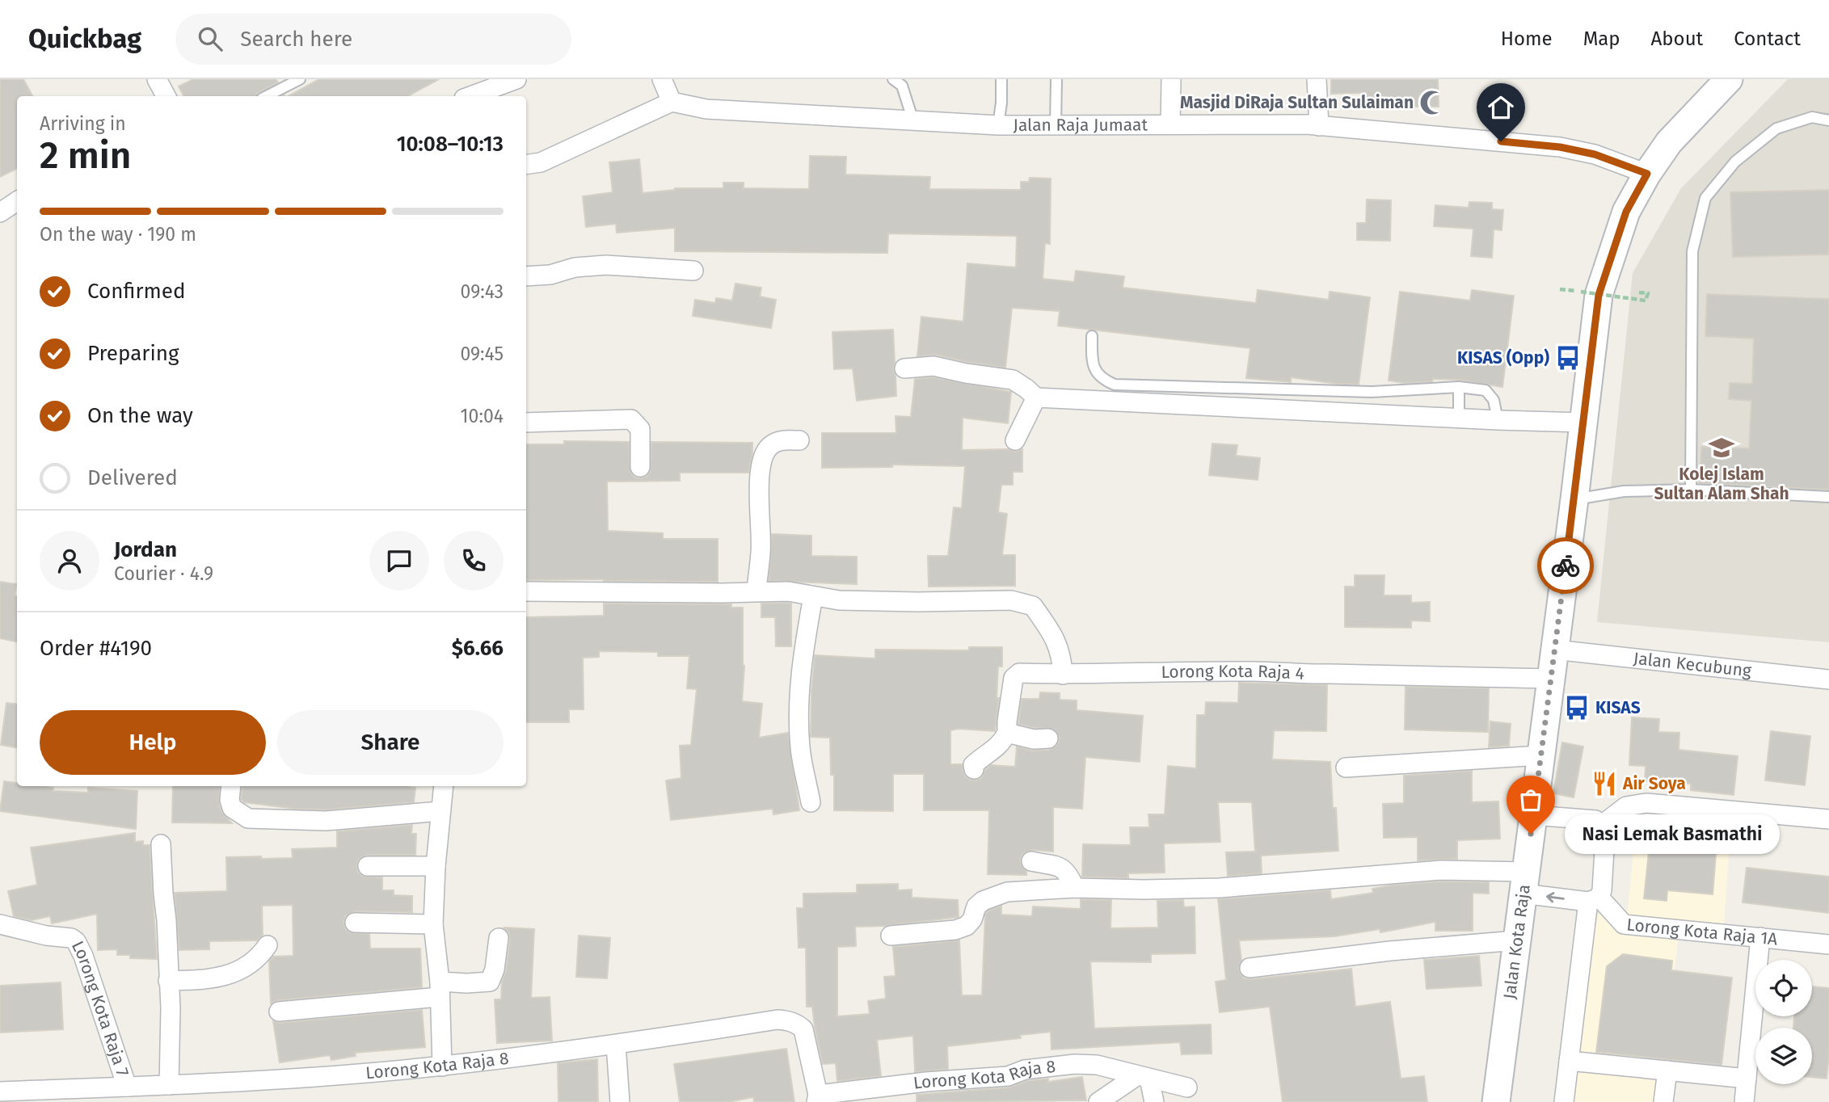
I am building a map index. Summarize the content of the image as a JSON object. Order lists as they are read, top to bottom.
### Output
{
  "streets": {
    "main road": ["Jalan Kota Raja"],
    "street": [
      "Jalan Raja Jumaat",
      "Jalan Kecubung",
      "Lorong Kota Raja 4",
      "Lorong Kota Raja 1A",
      "Lorong Kota Raja 7",
      "Lorong Kota Raja 8"
    ]
  },
  "crossings": [
    ["Jalan Raja Jumaat", "Jalan Kota Raja"],
    ["Jalan Kecubung", "Jalan Kota Raja"],
    ["Lorong Kota Raja 4", "Jalan Kota Raja"],
    ["Lorong Kota Raja 7", "Lorong Kota Raja 8"]
  ],
  "places": {
    "mosque": ["Masjid DiRaja Sultan Sulaiman"],
    "bus stop": ["KISAS (Opp)", "KISAS"],
    "school or university": ["Kolej Islam Sultan Alam Shah"],
    "restaurant": ["Air Soya"],
    "other": ["Nasi Lemak Basmathi"]
  },
  "page": {
    "header": "Quickbag",
    "search": "Search here",
    "nav": [
      "Home",
      "Map",
      "About",
      "Contact"
    ],
    "heading": ["2 min", "Arriving in", "10:08–10:13"],
    "panel": [
      "Jordan",
      "Courier · 4.9",
      "Order #4190",
      "$6.66"
    ],
    "bar": "On the way · 190 m",
    "list": [
      ["Confirmed", "09:43"],
      ["Preparing", "09:45"],
      ["On the way", "10:04"],
      "Delivered"
    ],
    "buttons": ["Help", "Share"],
    "bubble": "Nasi Lemak Basmathi"
  }
}
